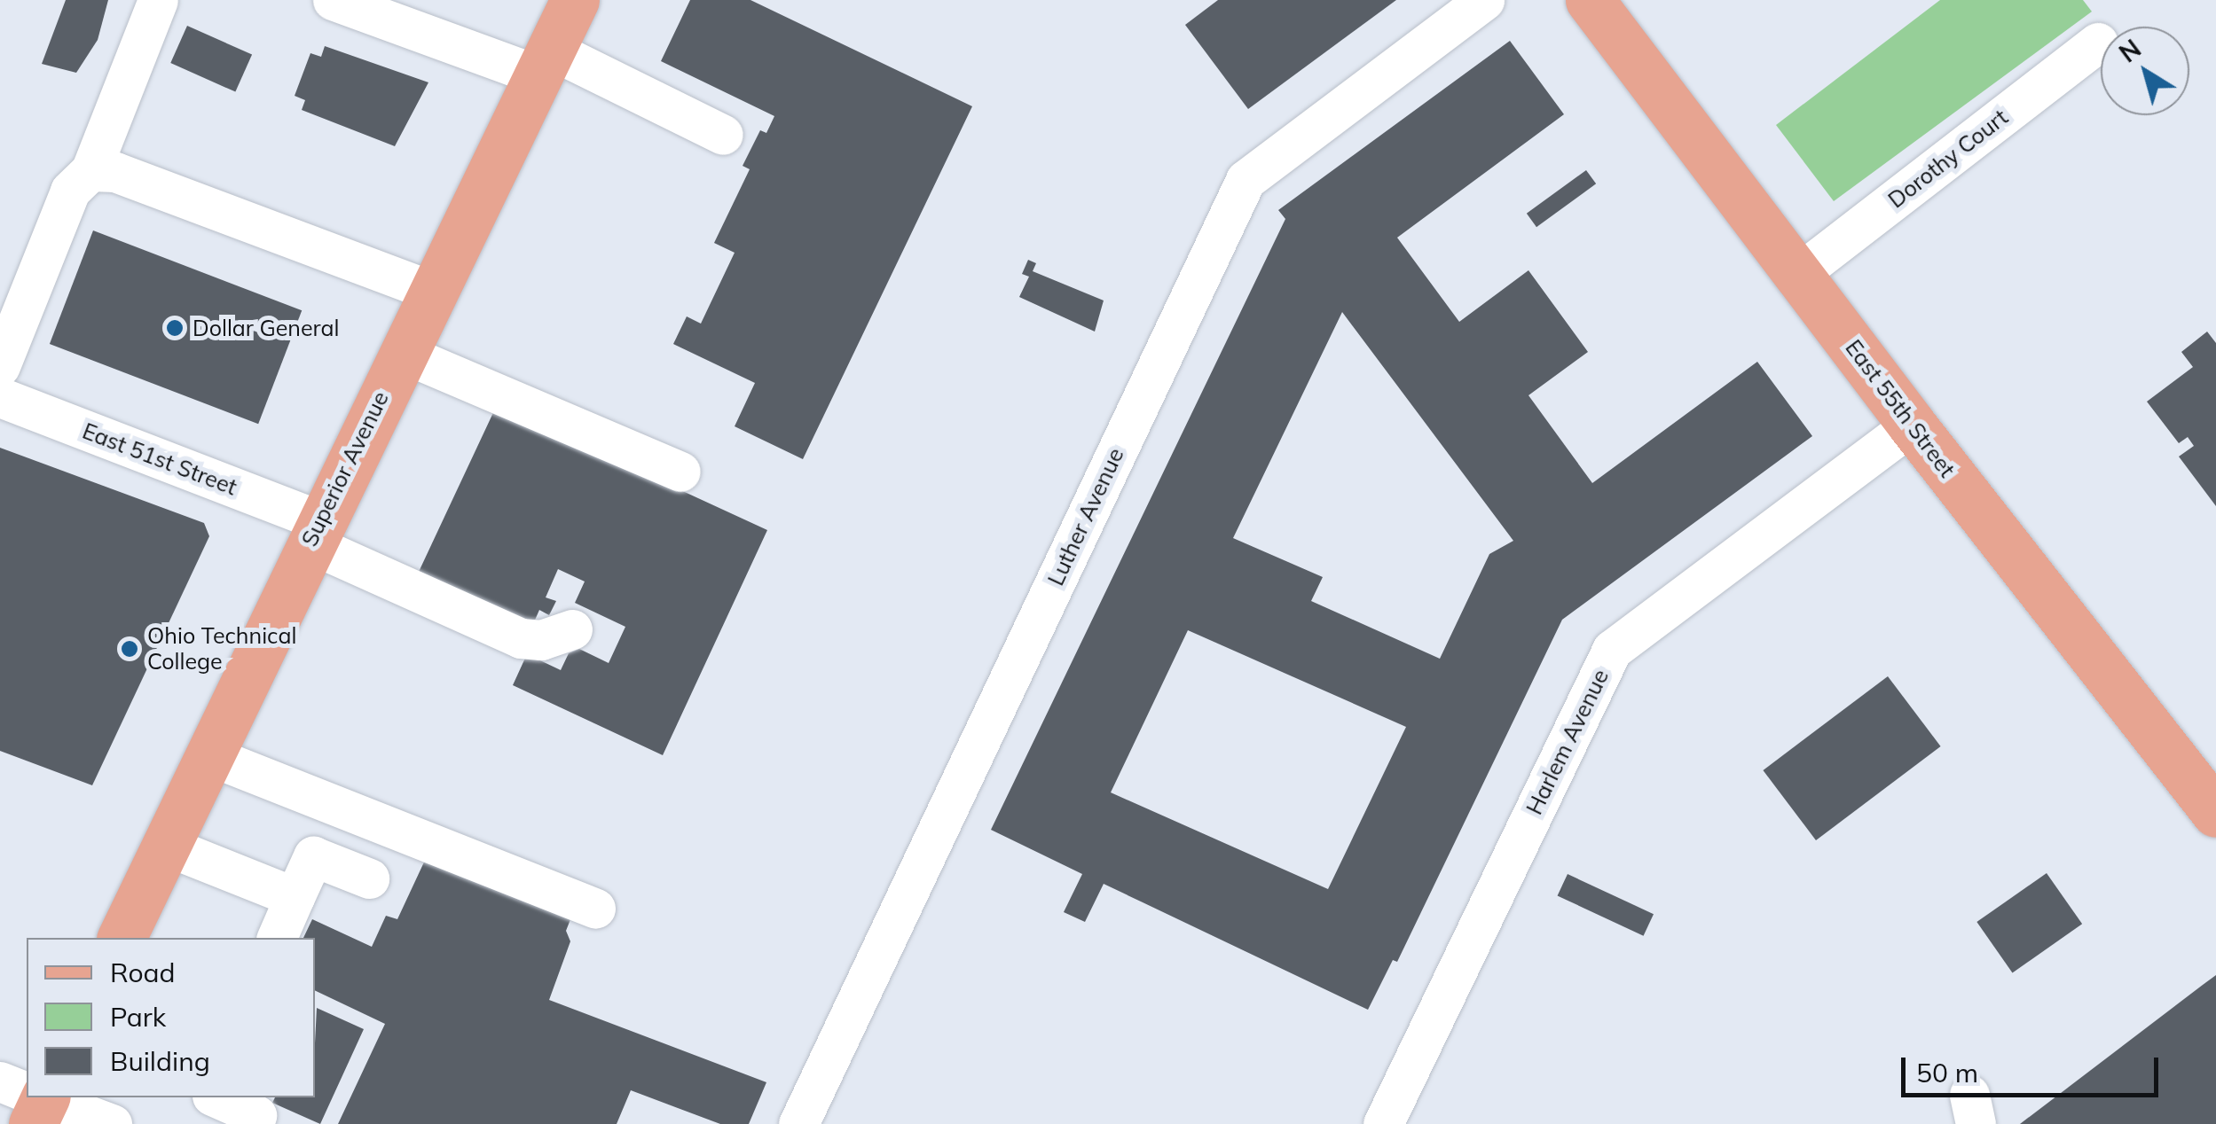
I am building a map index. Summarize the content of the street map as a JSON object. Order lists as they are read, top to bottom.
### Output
{
  "streets": {
    "main road": ["East 55th Street", "Superior Avenue"],
    "street": [
      "Dorothy Court",
      "East 51st Street",
      "Luther Avenue",
      "Harlem Avenue"
    ]
  },
  "crossings": [
    ["Dorothy Court", "East 55th Street"],
    ["East 55th Street", "Harlem Avenue"],
    ["East 51st Street", "Superior Avenue"]
  ],
  "places": ["Dollar General", "Ohio Technical College"],
  "legend": ["Road", "Park", "Building"],
  "scale_bar": "50 m",
  "north": "top left"
}
